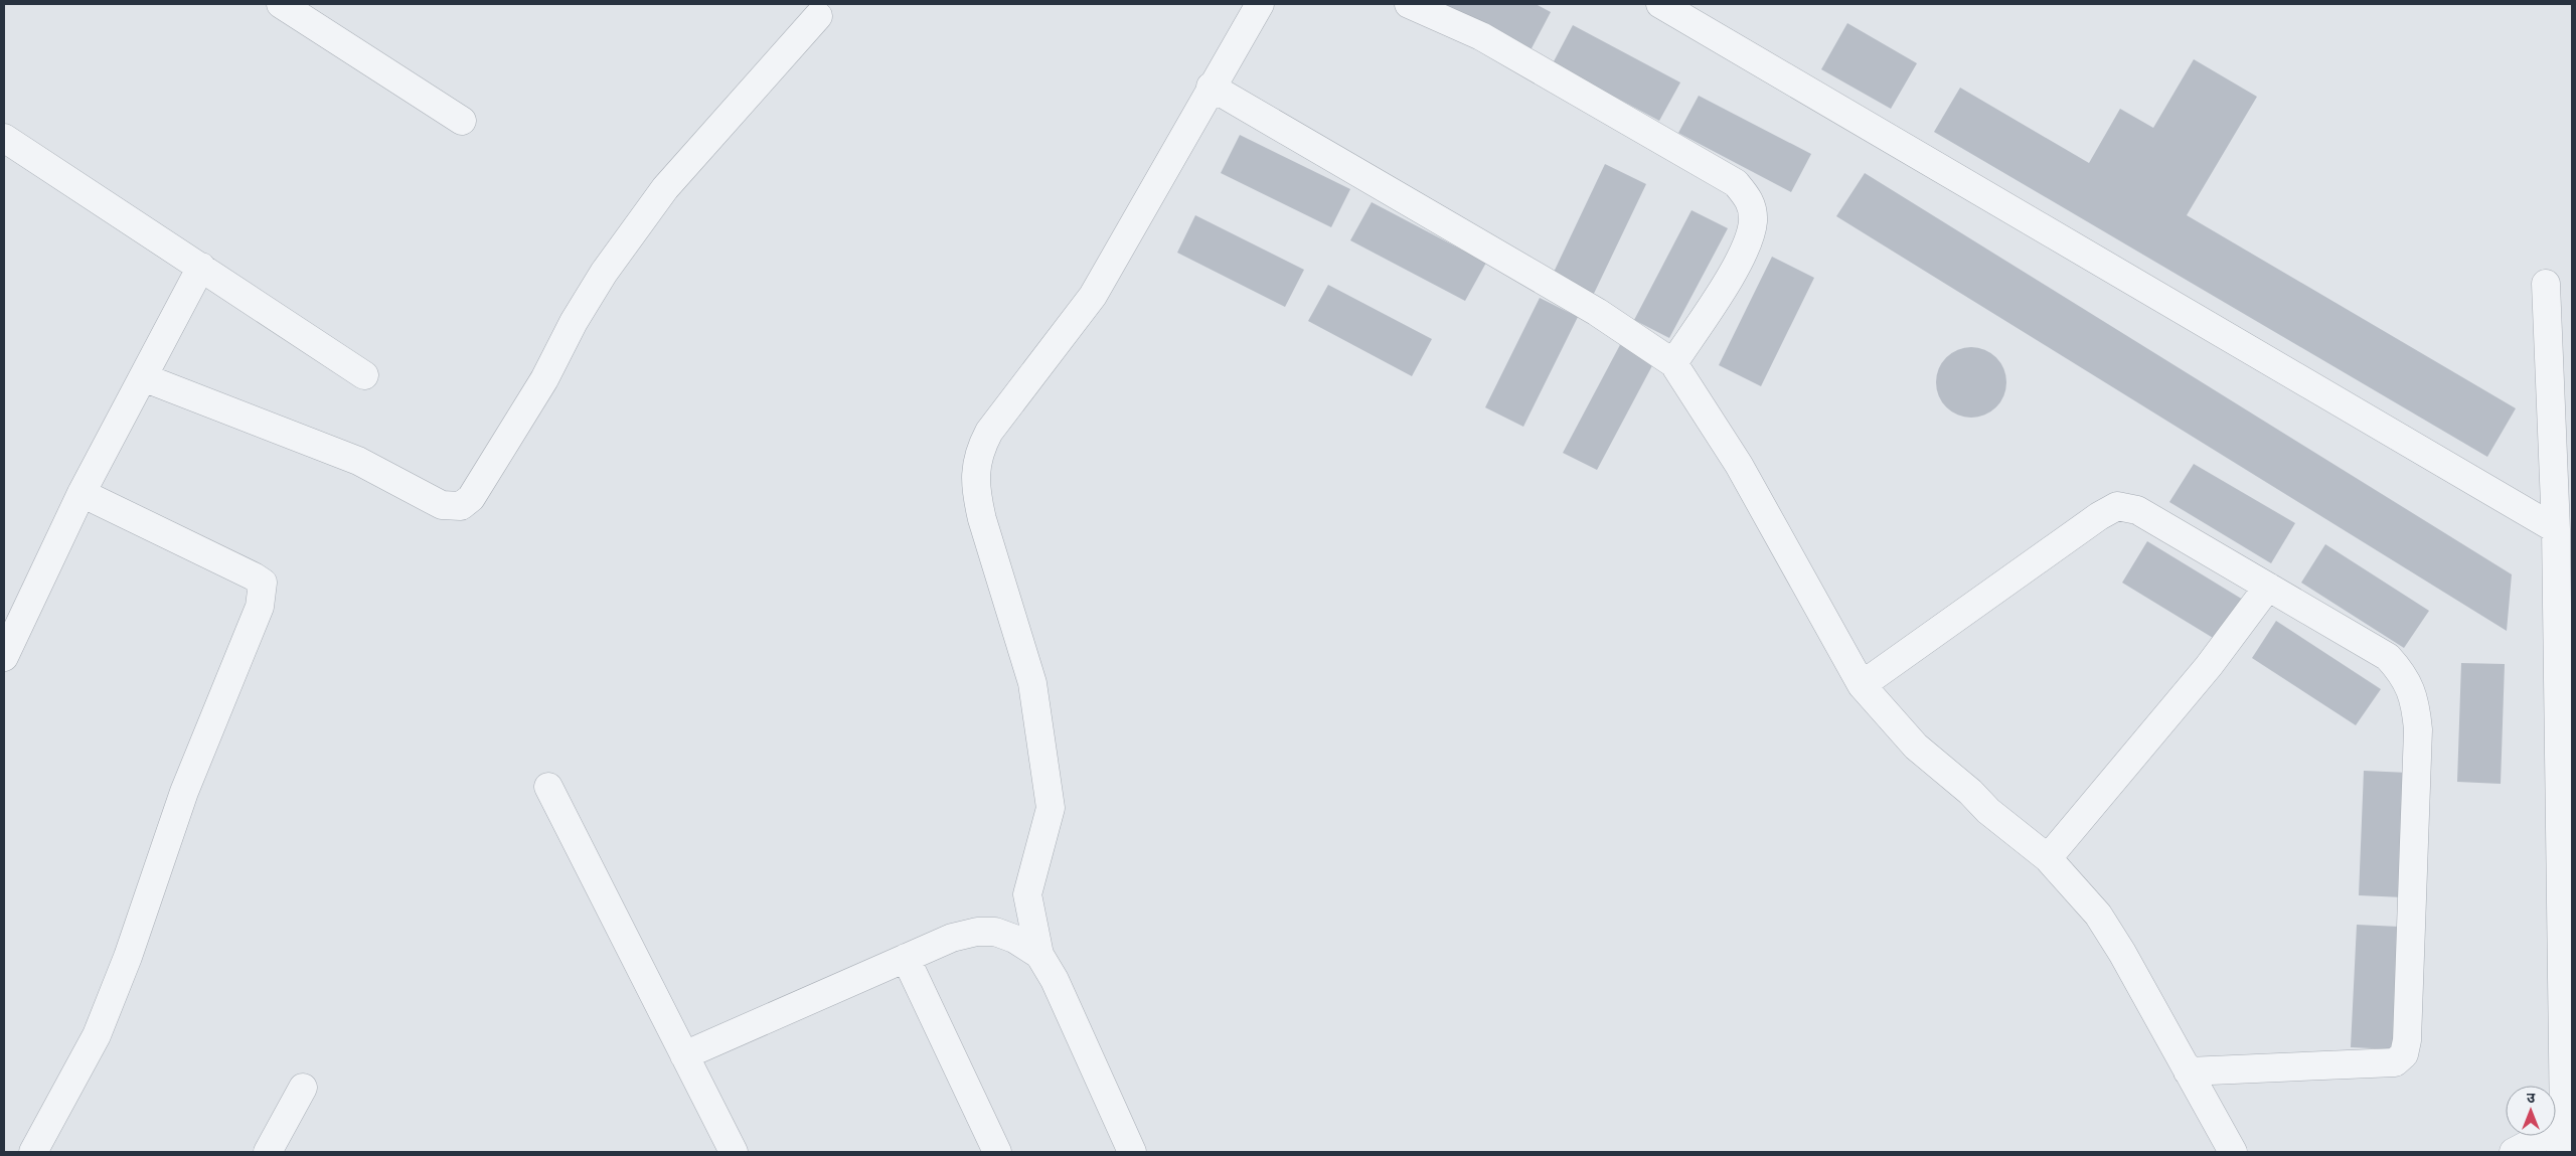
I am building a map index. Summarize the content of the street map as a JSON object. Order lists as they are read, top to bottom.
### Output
{
  "north": "top"
}
